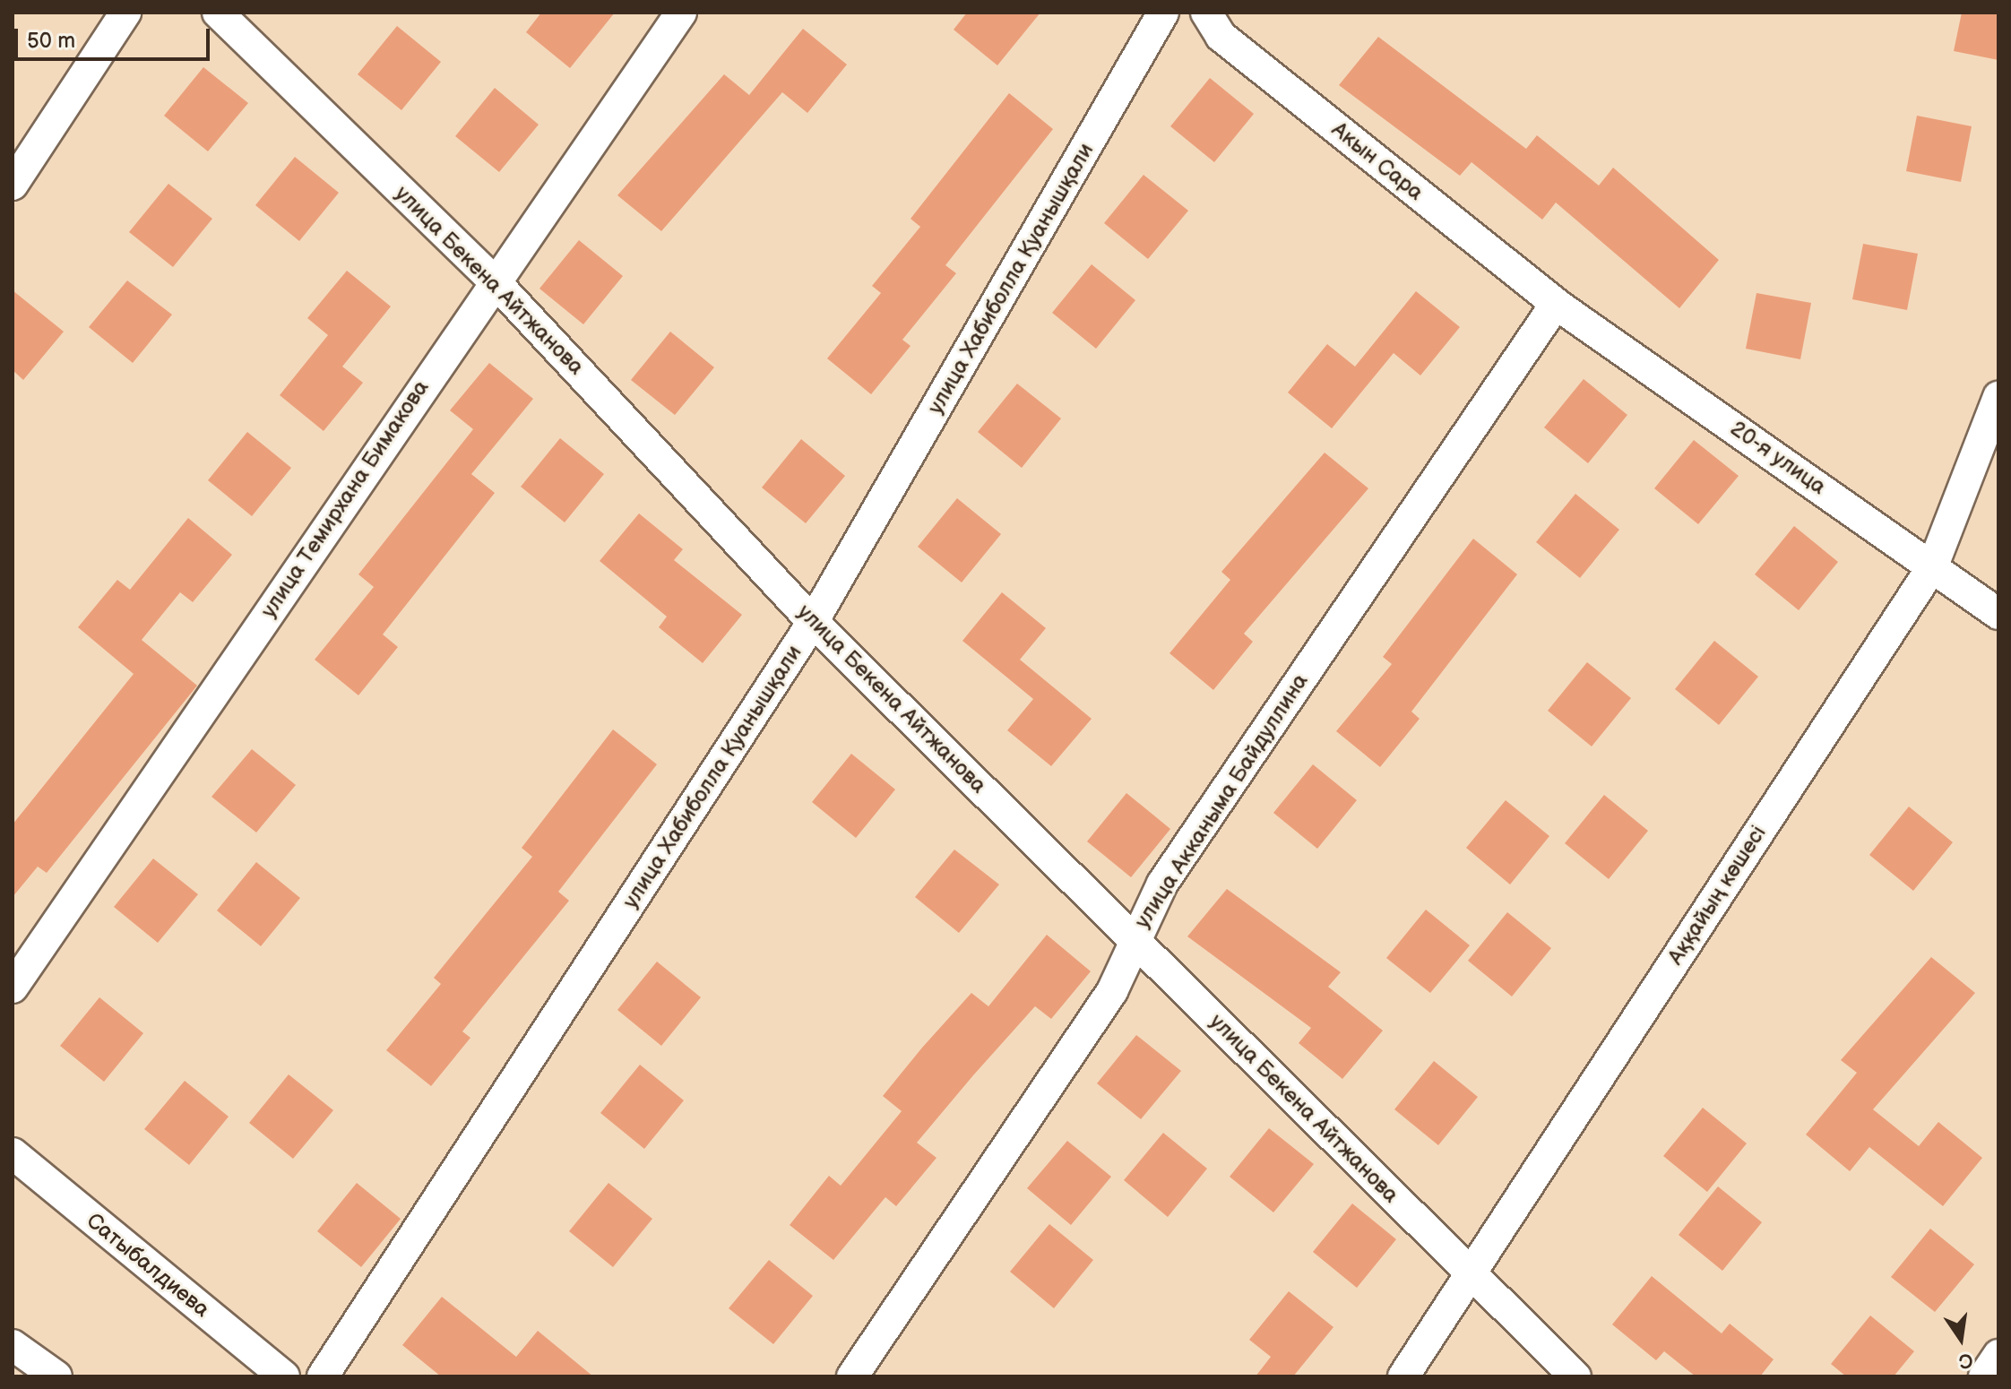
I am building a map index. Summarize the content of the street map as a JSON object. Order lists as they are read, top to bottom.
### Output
{
  "streets": {
    "street": [
      "Акын Сара",
      "улица Хабиболла Қуанышқали",
      "улица Бекена Айтжанова",
      "20-я улица",
      "улица Темирхана Бимакова",
      "улица Акканыма Байдуллина",
      "Аққайың көшесі",
      "Сатыбалдиева"
    ]
  },
  "crossings": [
    ["Акын Сара", "20-я улица"],
    ["Акын Сара", "улица Акканыма Байдуллина"],
    ["улица Хабиболла Қуанышқали", "улица Бекена Айтжанова"],
    ["улица Бекена Айтжанова", "улица Темирхана Бимакова"],
    ["улица Бекена Айтжанова", "улица Акканыма Байдуллина"],
    ["улица Бекена Айтжанова", "Аққайың көшесі"],
    ["20-я улица", "улица Акканыма Байдуллина"],
    ["20-я улица", "Аққайың көшесі"]
  ],
  "scale_bar": "50 m",
  "north": "bottom"
}
